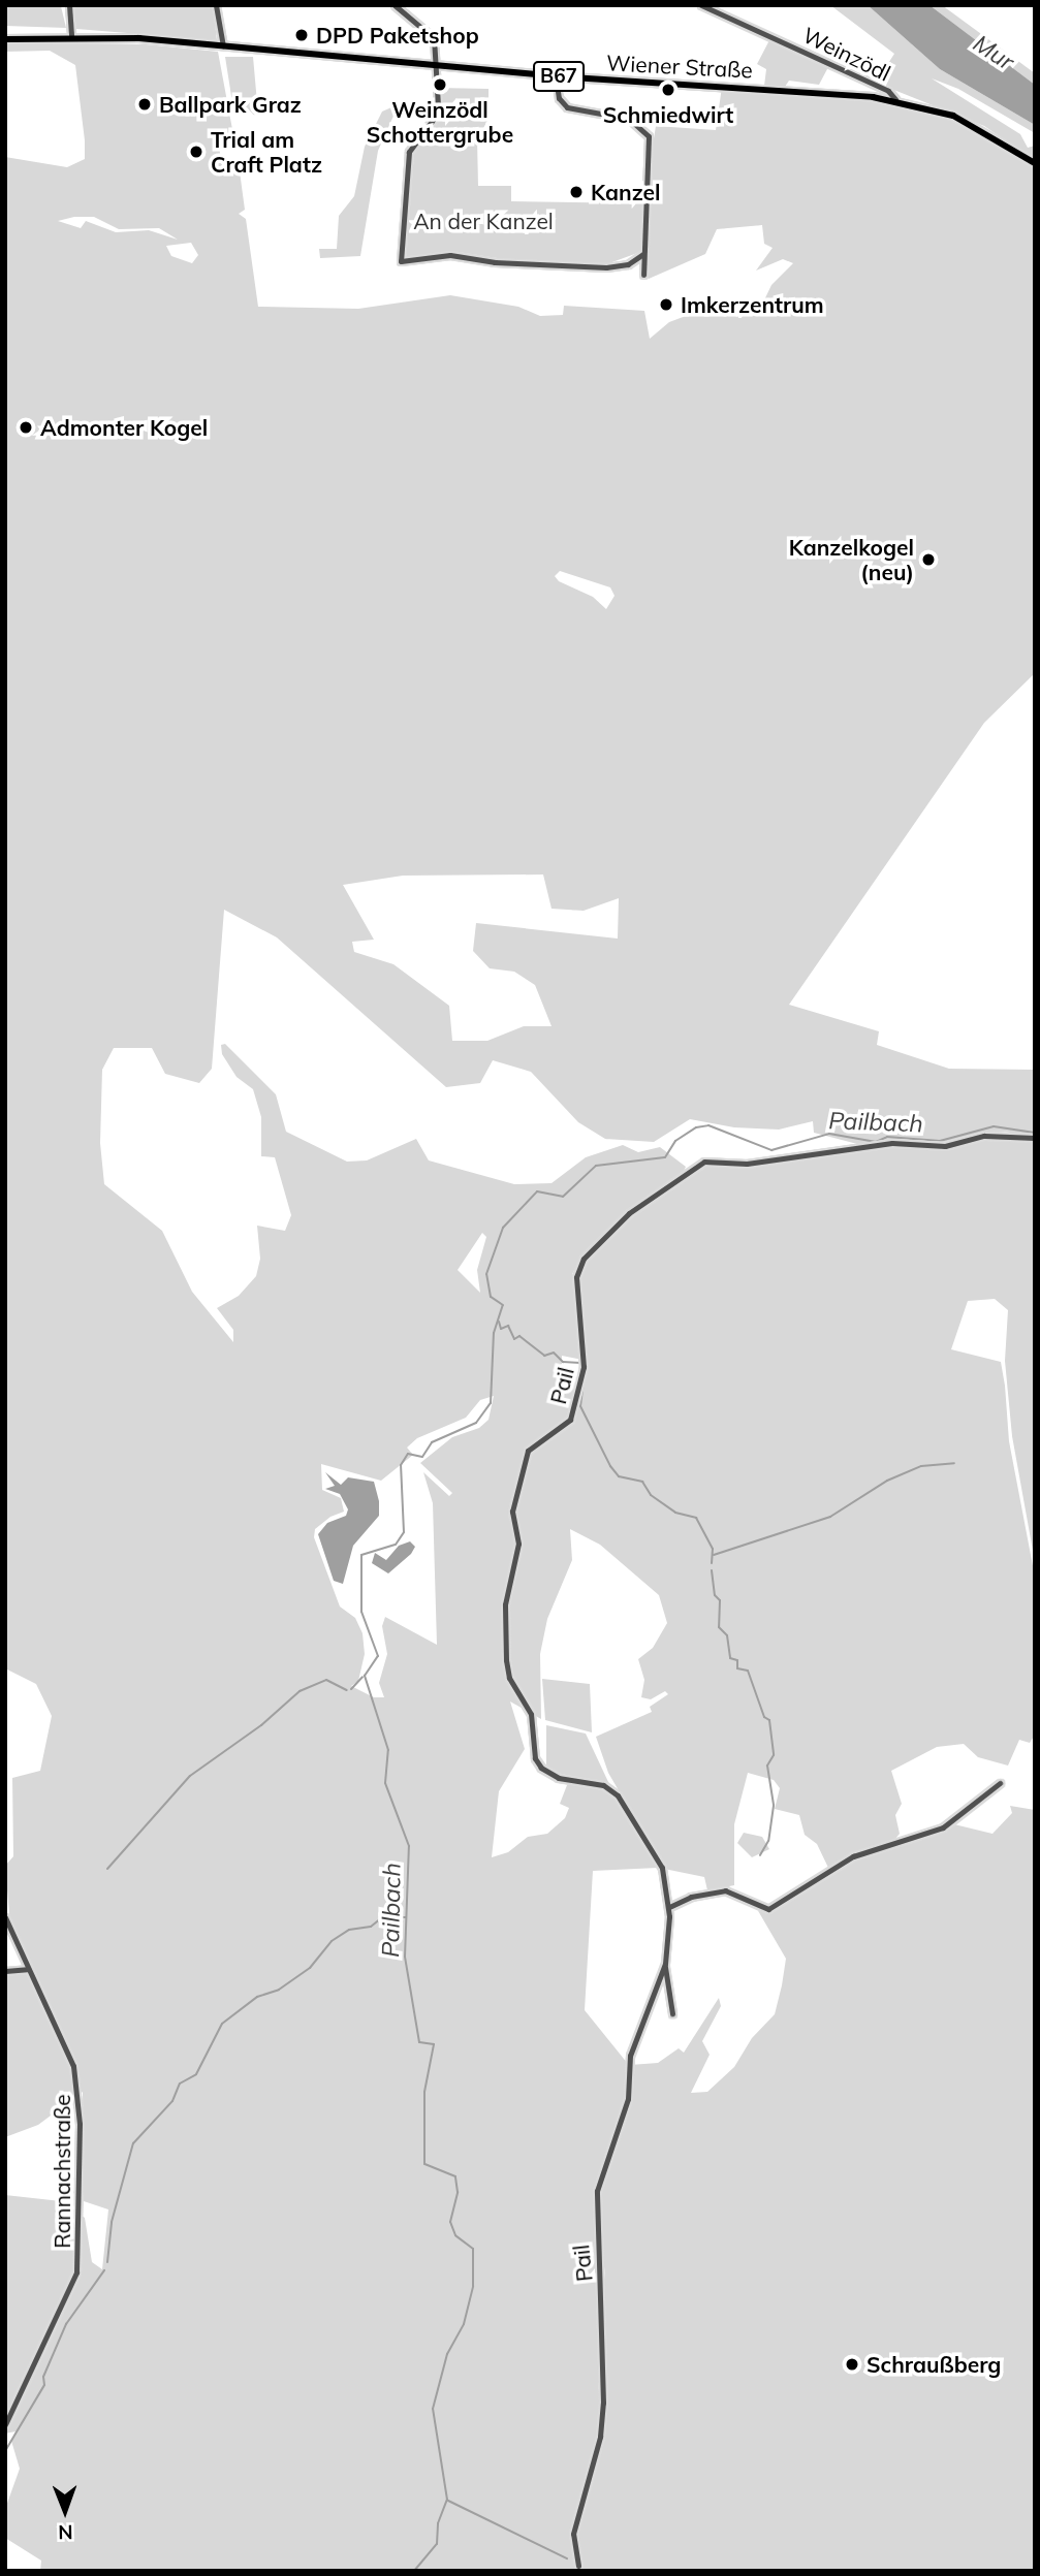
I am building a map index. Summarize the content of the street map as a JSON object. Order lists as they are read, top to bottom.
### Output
{
  "streets": {
    "main road": ["Wiener Straße", "B67"],
    "street": ["Weinzödl", "Pail", "Rannachstraße"]
  },
  "crossings": [
    ["Weinzödl", "Wiener Straße"]
  ],
  "water": ["Mur", "Pailbach"],
  "parks": ["An der Kanzel"],
  "places": [
    "DPD Paketshop",
    "Weinzödl Schottergrube",
    "Schmiedwirt",
    "Ballpark Graz",
    "Trial am Craft Platz",
    "Kanzel",
    "Imkerzentrum",
    "Admonter Kogel",
    "Kanzelkogel (neu)",
    "Schraußberg"
  ],
  "north": "bottom"
}
